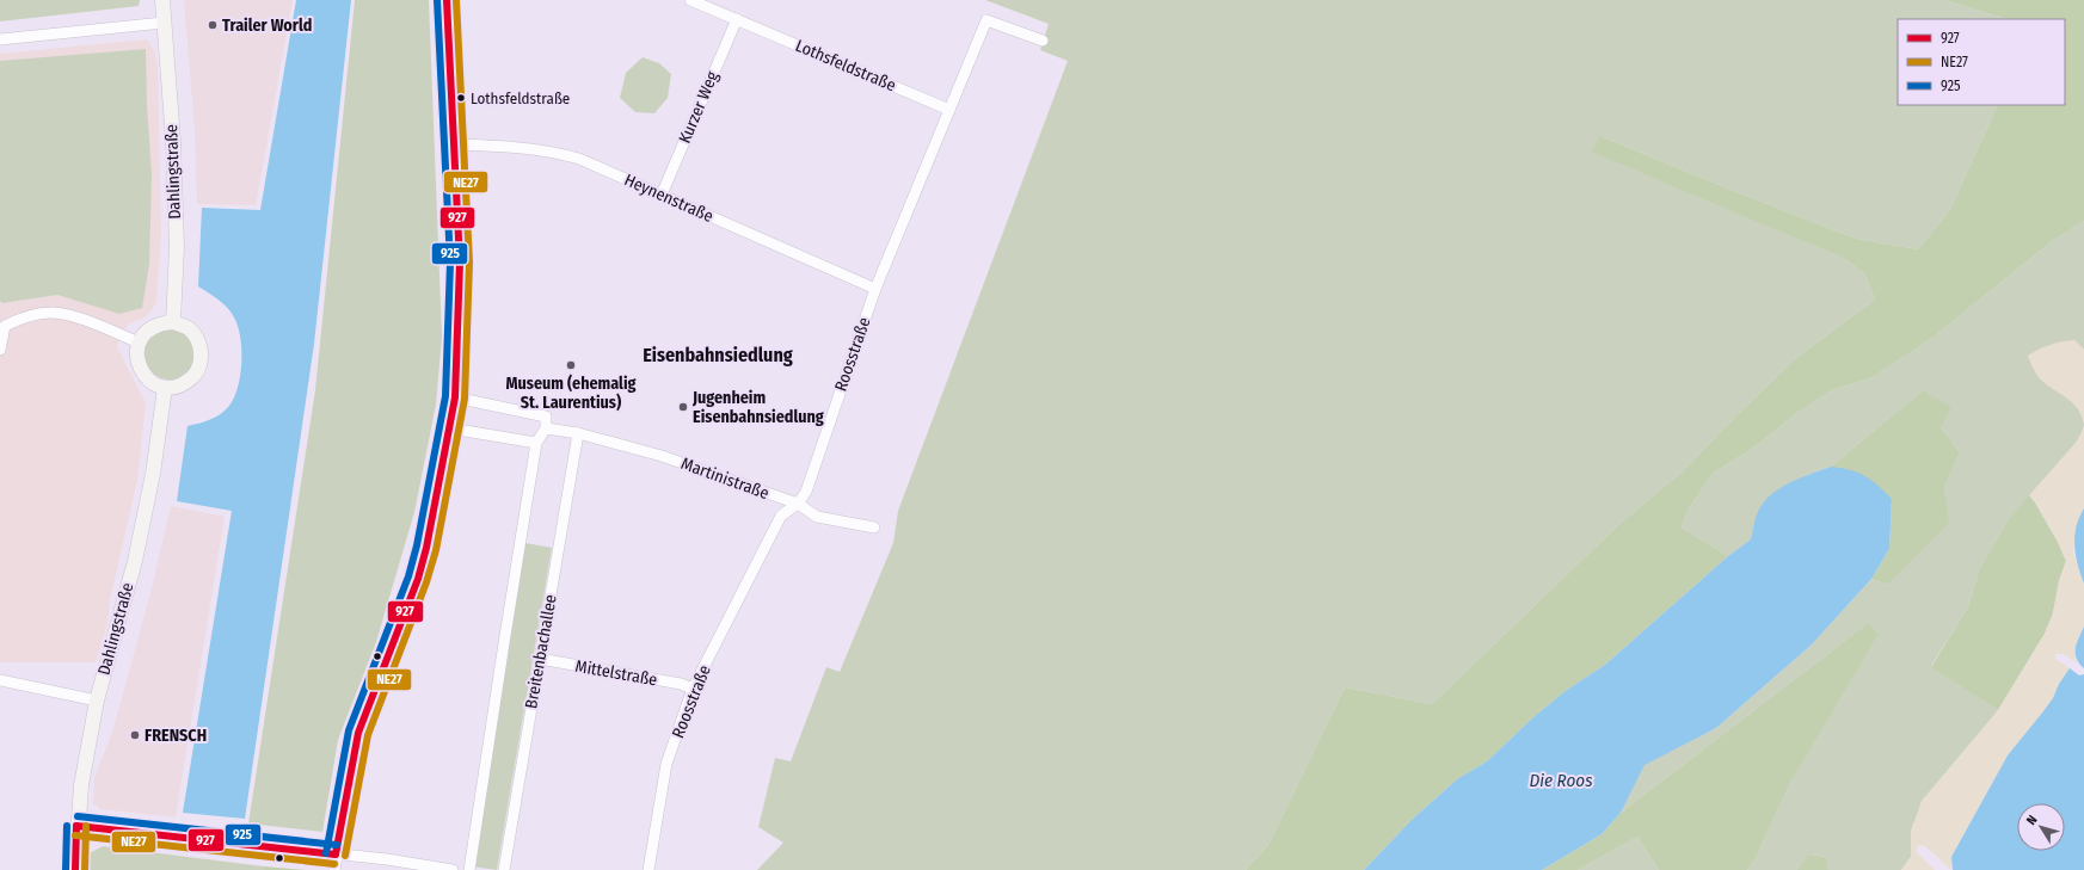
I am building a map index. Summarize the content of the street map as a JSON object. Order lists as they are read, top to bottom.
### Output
{
  "streets": {
    "street": [
      "Lothsfeldstraße",
      "Kurzer Weg",
      "Dahlingstraße",
      "Heynenstraße",
      "Roosstraße",
      "Martinistraße",
      "Breitenbachallee",
      "Mittelstraße"
    ]
  },
  "crossings": [
    ["Lothsfeldstraße", "Kurzer Weg"],
    ["Lothsfeldstraße", "Roosstraße"],
    ["Kurzer Weg", "Heynenstraße"],
    ["Heynenstraße", "Roosstraße"],
    ["Roosstraße", "Martinistraße"],
    ["Roosstraße", "Mittelstraße"],
    ["Martinistraße", "Breitenbachallee"],
    ["Breitenbachallee", "Mittelstraße"]
  ],
  "districts": ["Eisenbahnsiedlung"],
  "water": ["Die Roos"],
  "places": [
    "Trailer World",
    "Lothsfeldstraße",
    "Museum (ehemalig St. Laurentius)",
    "Jugenheim Eisenbahnsiedlung",
    "FRENSCH"
  ],
  "lines": ["transit line 927", "transit line NE27", "transit line 925"],
  "legend": ["927", "NE27", "925"],
  "north": "top left"
}
